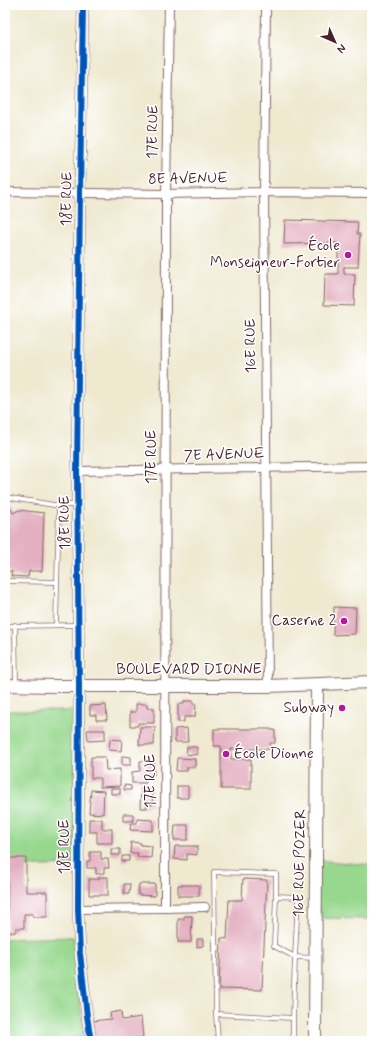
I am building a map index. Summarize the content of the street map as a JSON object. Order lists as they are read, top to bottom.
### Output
{
  "streets": {
    "main road": ["BOULEVARD DIONNE", "16E RUE POZER"],
    "street": [
      "17E RUE",
      "8E AVENUE",
      "18E RUE",
      "16E RUE",
      "7E AVENUE"
    ]
  },
  "crossings": [
    ["17E RUE", "8E AVENUE"],
    ["17E RUE", "7E AVENUE"],
    ["17E RUE", "BOULEVARD DIONNE"],
    ["8E AVENUE", "18E RUE"],
    ["8E AVENUE", "16E RUE"],
    ["18E RUE", "7E AVENUE"],
    ["18E RUE", "BOULEVARD DIONNE"],
    ["16E RUE", "7E AVENUE"],
    ["16E RUE", "BOULEVARD DIONNE"],
    ["BOULEVARD DIONNE", "16E RUE POZER"]
  ],
  "places": [
    "École Monseigneur-Fortier",
    "Caserne 2",
    "Subway",
    "École Dionne"
  ],
  "north": "bottom right"
}
